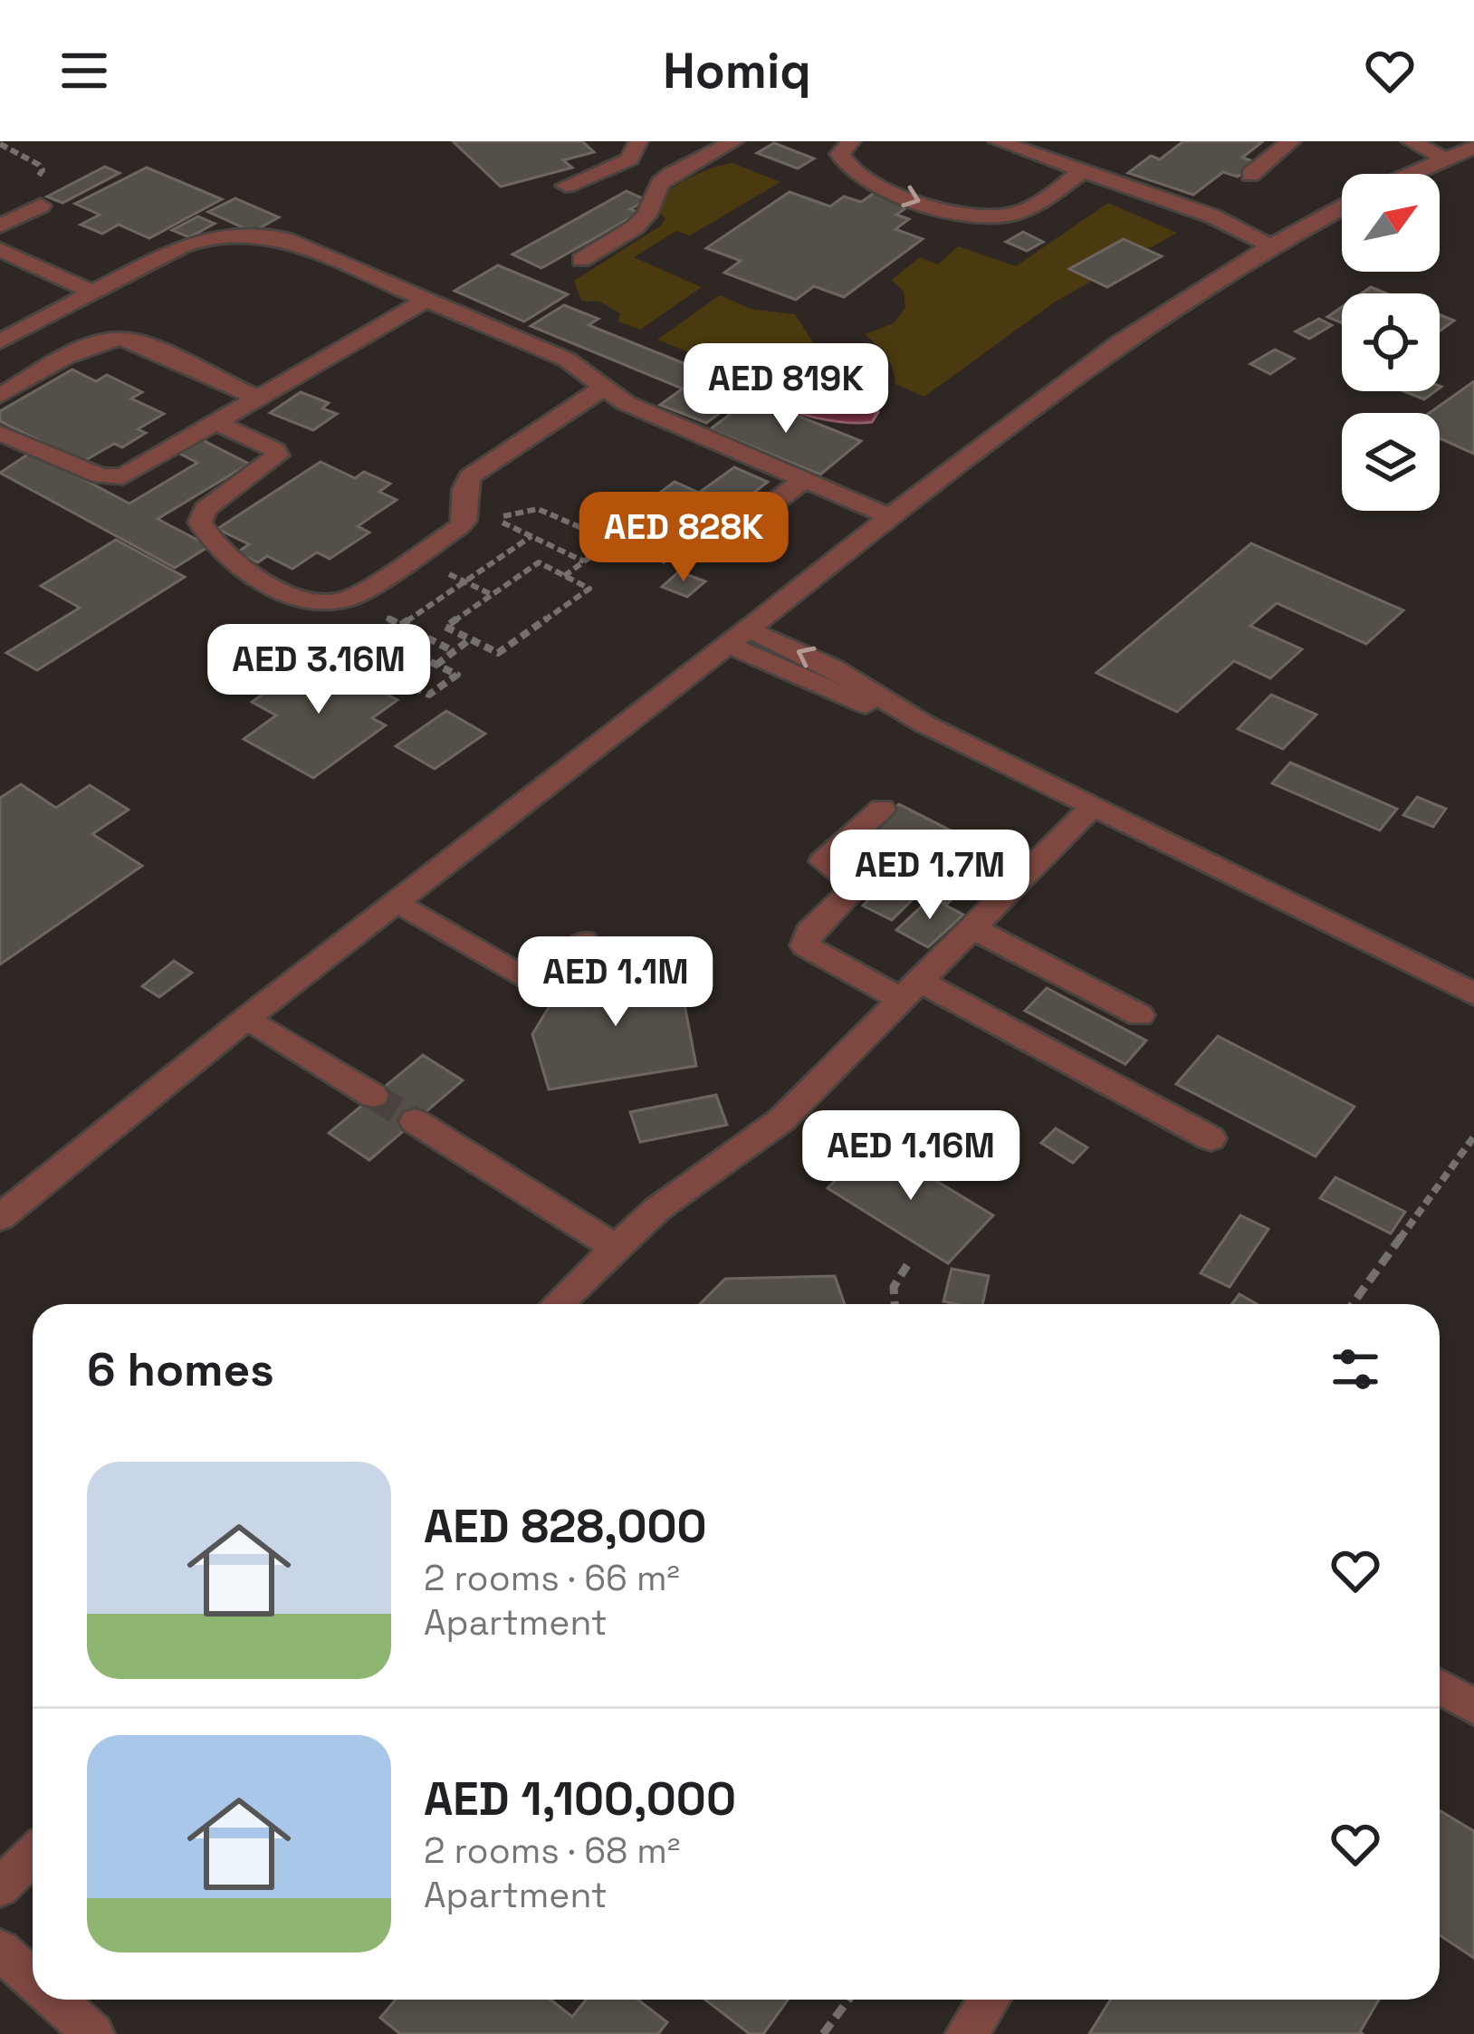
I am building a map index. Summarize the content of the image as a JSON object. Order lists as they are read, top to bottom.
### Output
{
  "north": "top right",
  "page": {
    "header": "Homiq",
    "price": [
      "AED 819K",
      "AED 828K",
      "AED 3.16M",
      "AED 1.7M",
      "AED 1.1M",
      "AED 1.16M"
    ],
    "heading": "6 homes",
    "list": [
      {
        "name": "AED 828,000",
        "note": "2 rooms · 66 m² · Apartment"
      },
      {
        "name": "AED 1,100,000",
        "note": "2 rooms · 68 m² · Apartment"
      }
    ]
  }
}
